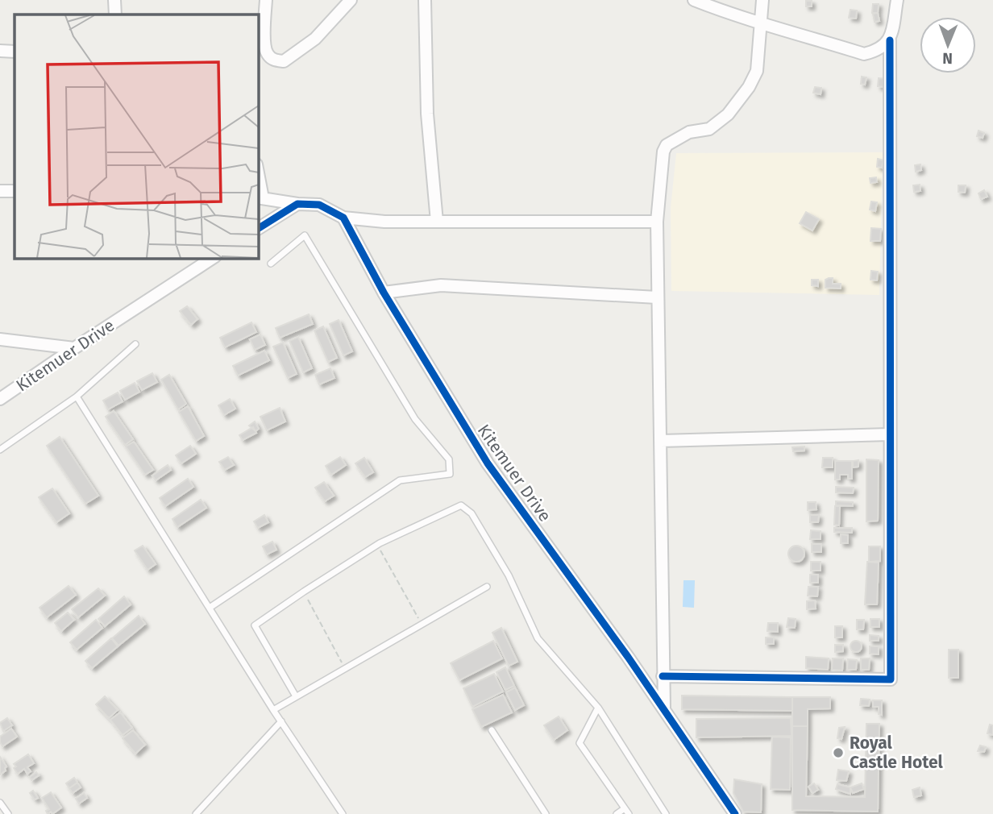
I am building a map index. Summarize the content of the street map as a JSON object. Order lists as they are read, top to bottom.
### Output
{
  "streets": {
    "street": ["Kitemuer Drive"]
  },
  "places": ["Royal Castle Hotel"],
  "north": "bottom"
}
